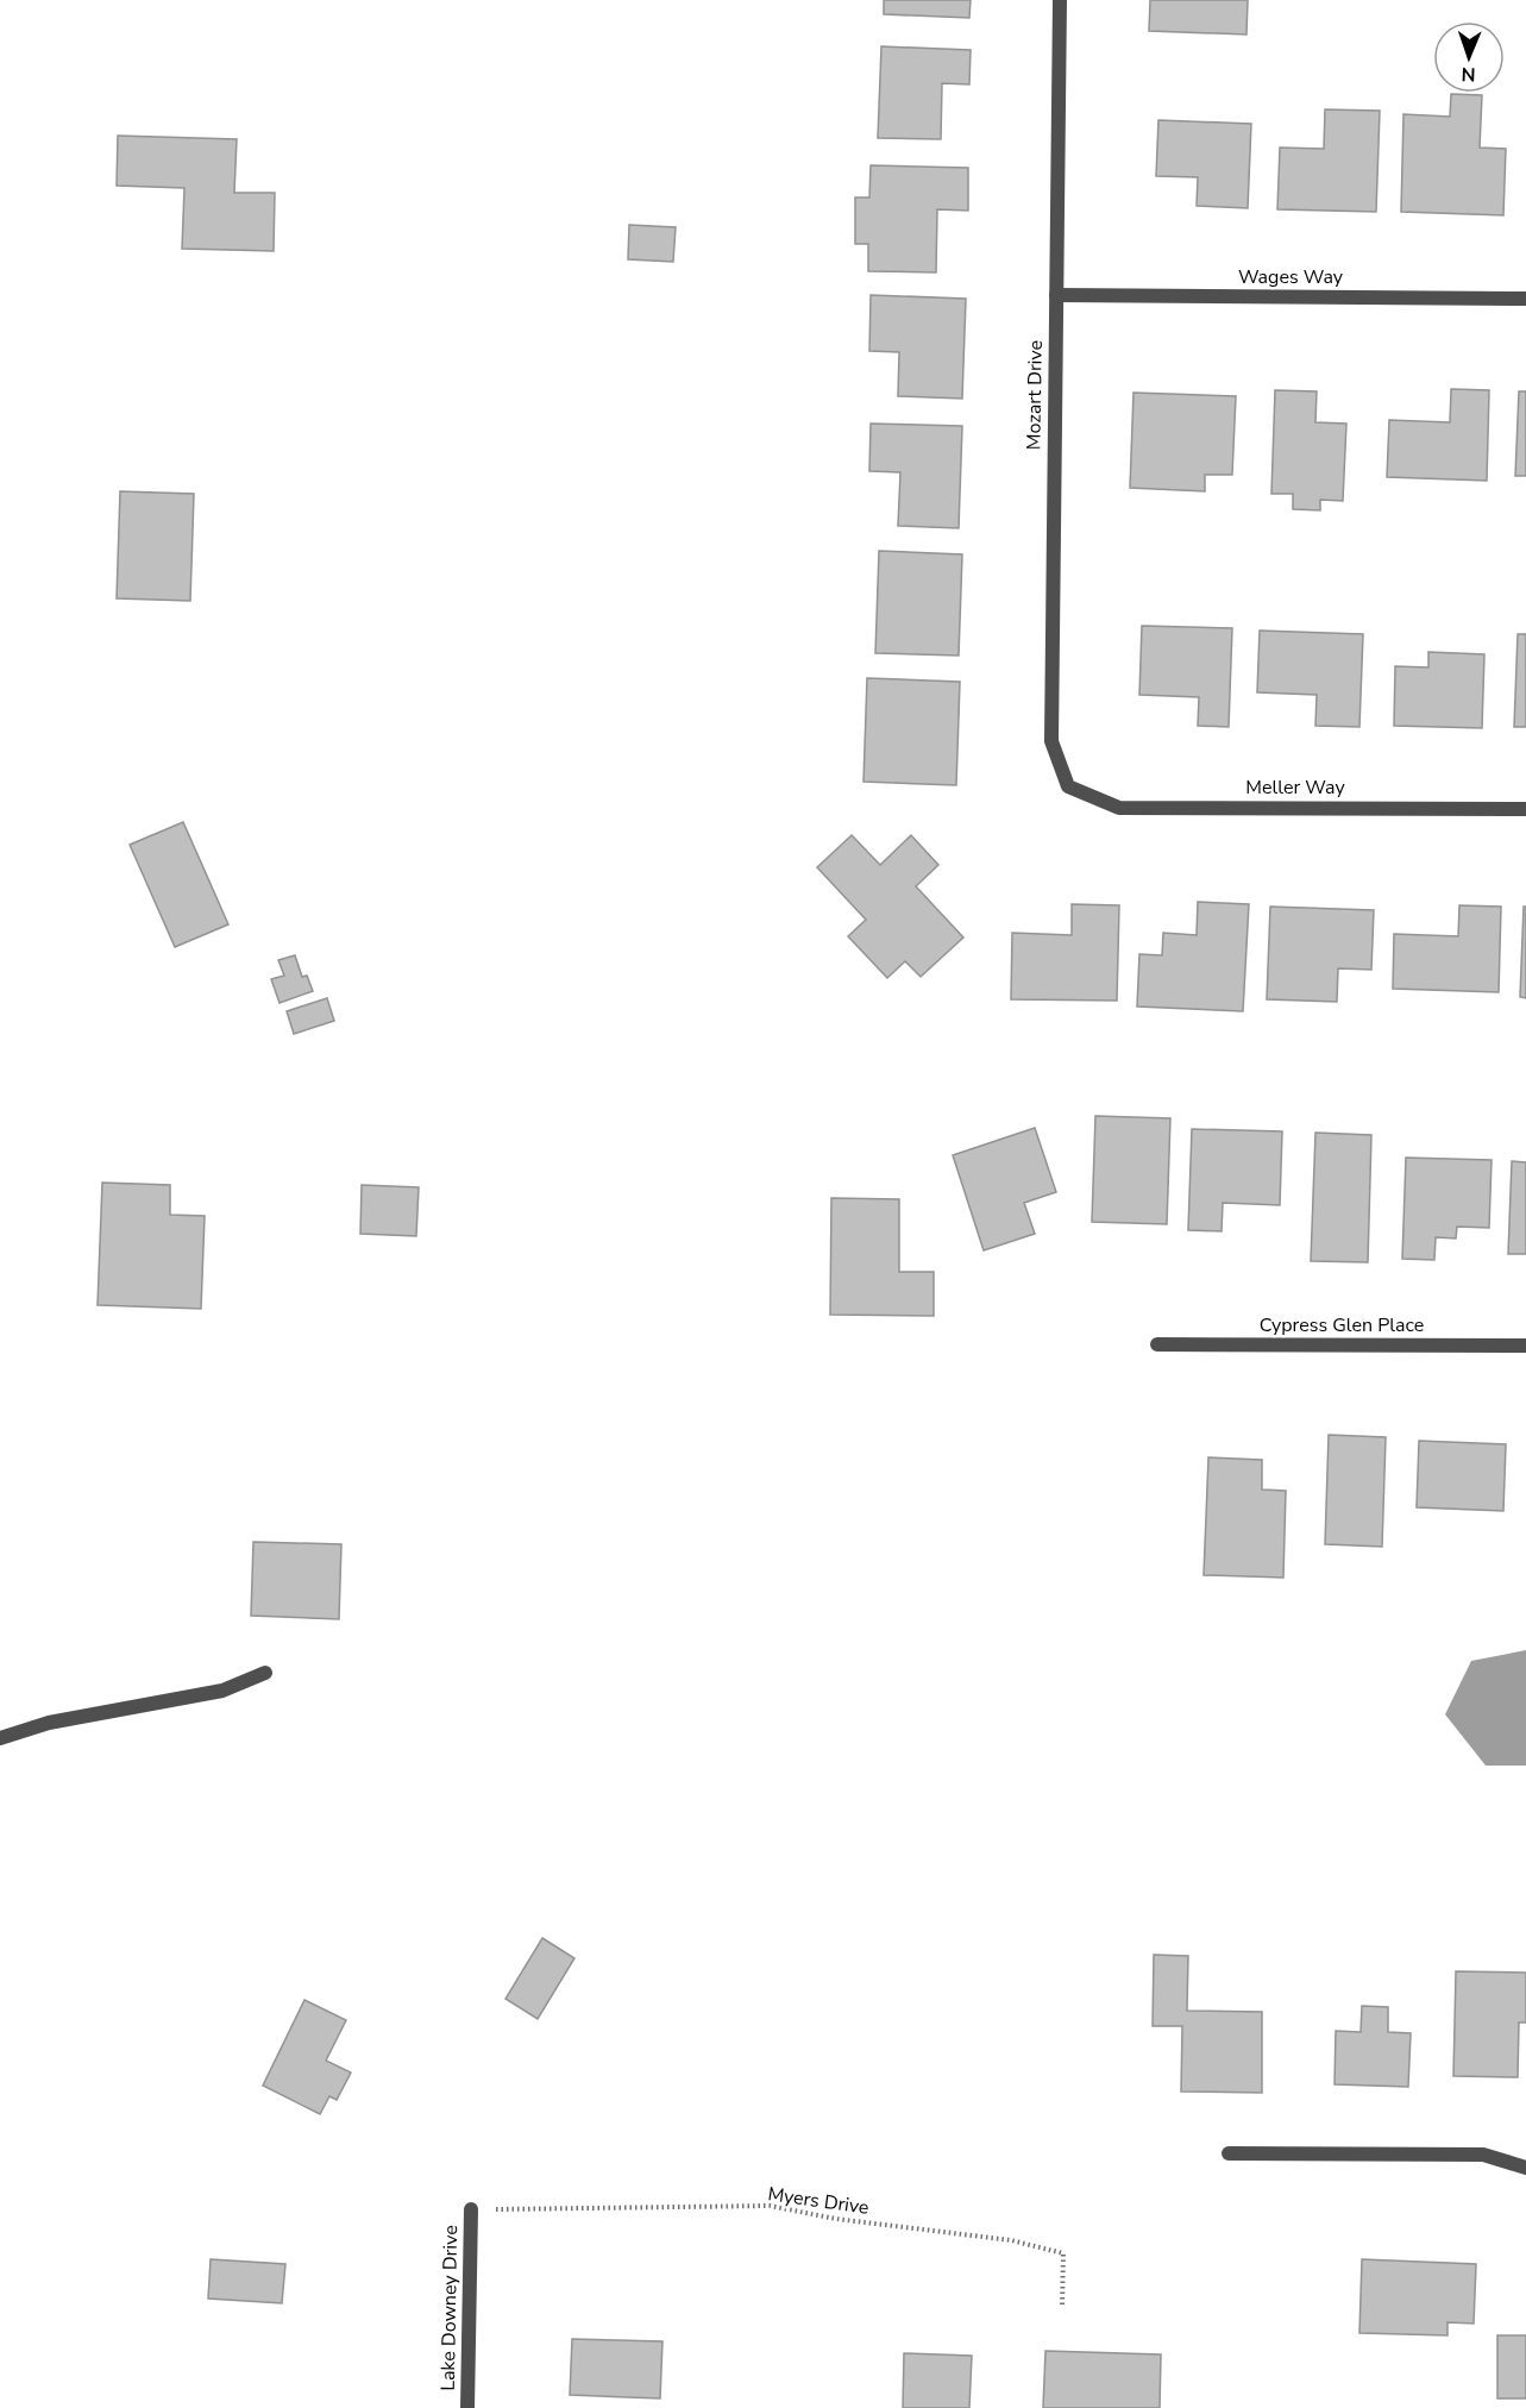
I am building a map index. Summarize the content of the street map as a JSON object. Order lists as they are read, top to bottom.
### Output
{
  "streets": {
    "street": [
      "Wages Way",
      "Mozart Drive",
      "Meller Way",
      "Cypress Glen Place",
      "Lake Downey Drive"
    ],
    "path": ["Myers Drive"]
  },
  "crossings": [
    ["Wages Way", "Mozart Drive"],
    ["Mozart Drive", "Meller Way"],
    ["Myers Drive", "Lake Downey Drive"]
  ],
  "north": "bottom"
}
